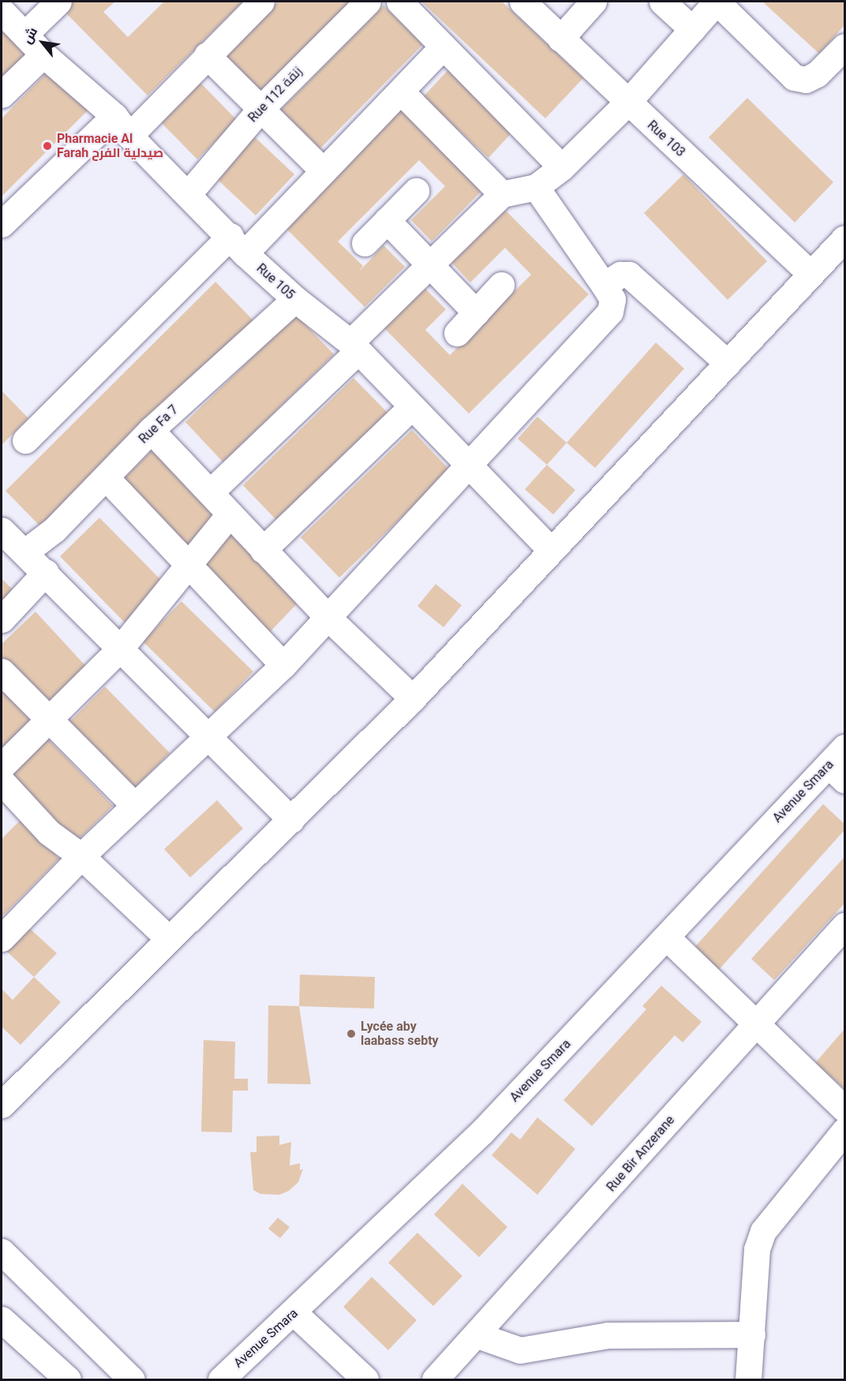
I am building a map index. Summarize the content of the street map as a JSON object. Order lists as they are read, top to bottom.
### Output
{
  "streets": {
    "street": [
      "Rue 112 زنقة",
      "Rue 103",
      "Rue 105",
      "Rue Fa 7",
      "Avenue Smara",
      "Rue Bir Anzerane"
    ]
  },
  "crossings": [
    ["Rue 112 زنقة", "Rue 105"],
    ["Rue 105", "Rue Fa 7"]
  ],
  "places": ["Pharmacie Al Farah صيدلية الفرح", "Lycée aby laabass sebty"],
  "north": "top left"
}
